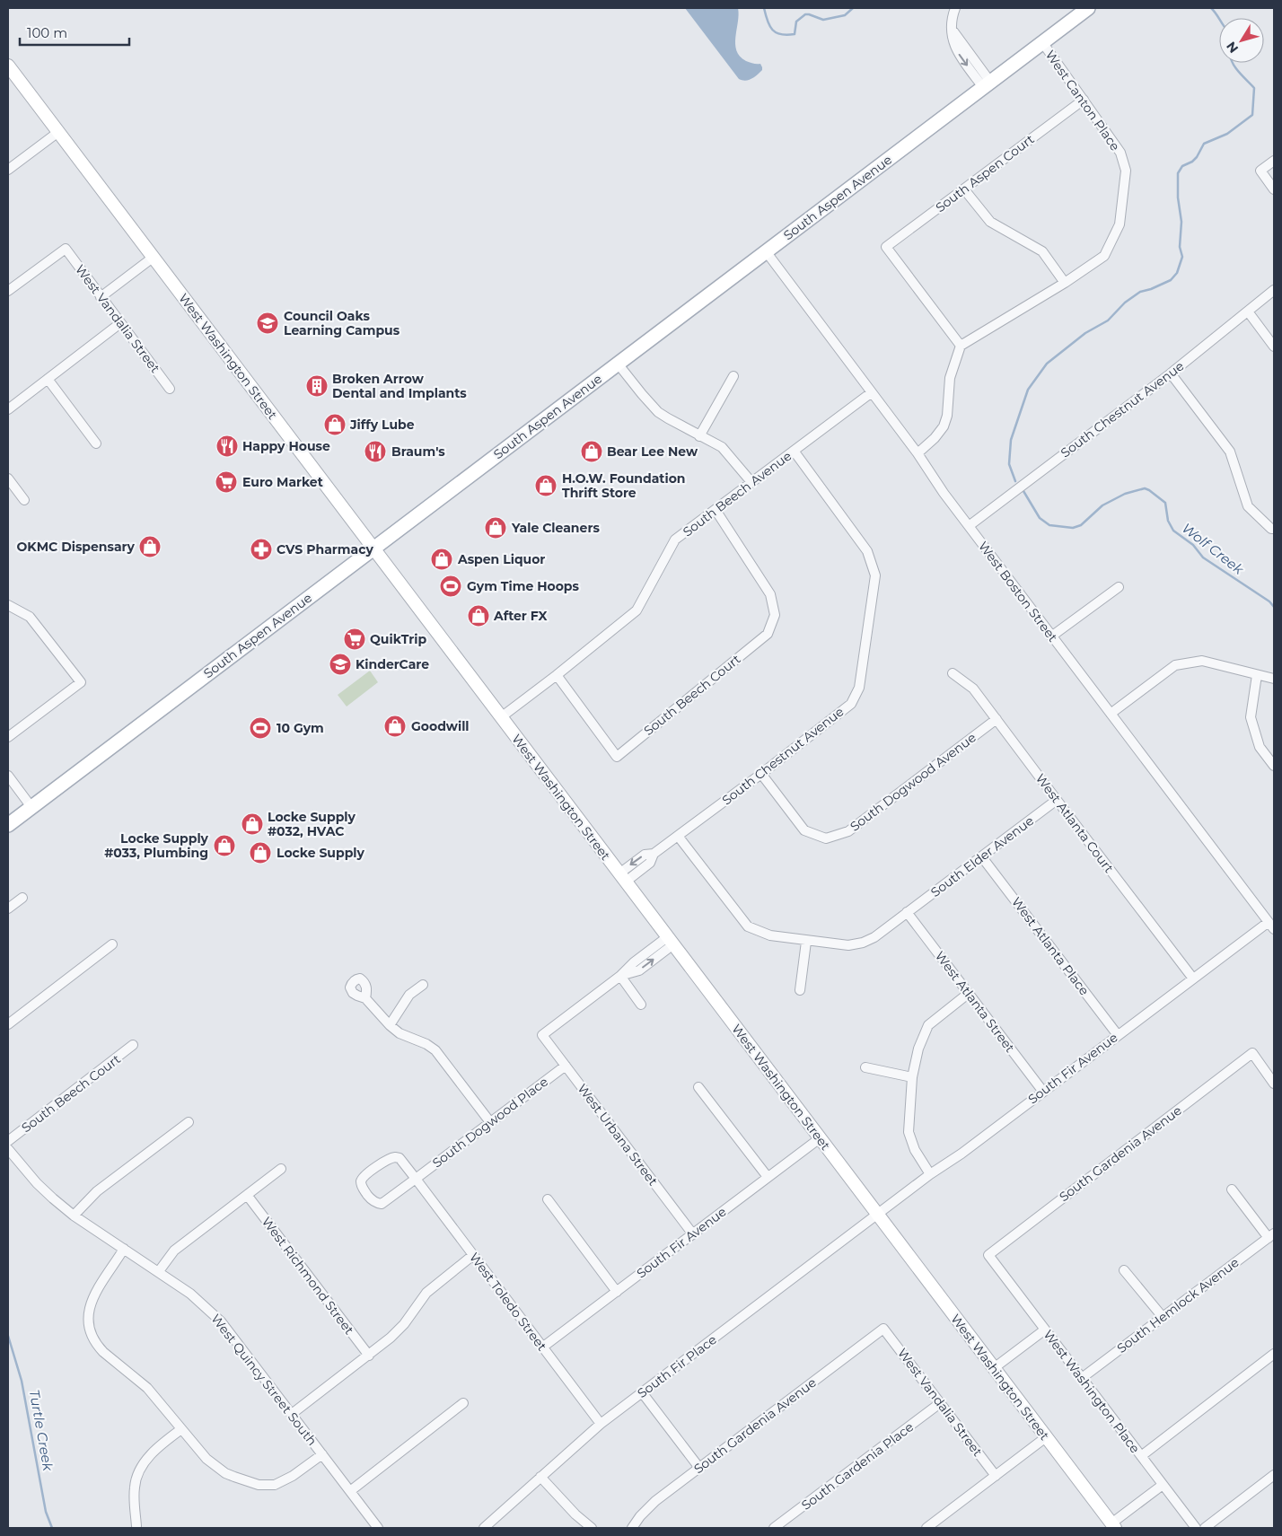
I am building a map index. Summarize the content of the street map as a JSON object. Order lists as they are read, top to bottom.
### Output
{
  "streets": {
    "main road": ["South Aspen Avenue", "West Washington Street"],
    "street": [
      "West Canton Place",
      "South Aspen Court",
      "West Vandalia Street",
      "South Chestnut Avenue",
      "South Beech Avenue",
      "West Boston Street",
      "South Beech Court",
      "South Dogwood Avenue",
      "West Atlanta Court",
      "South Elder Avenue",
      "West Atlanta Place",
      "West Atlanta Street",
      "South Fir Avenue",
      "South Dogwood Place",
      "West Urbana Street",
      "South Gardenia Avenue",
      "West Richmond Street",
      "West Toledo Street",
      "South Hemlock Avenue",
      "South Fir Place",
      "West Quincy Street South",
      "West Washington Place",
      "South Gardenia Place"
    ]
  },
  "crossings": [
    ["West Canton Place", "South Aspen Court"],
    ["West Canton Place", "South Aspen Avenue"],
    ["South Aspen Avenue", "West Washington Street"],
    ["South Aspen Avenue", "West Boston Street"],
    ["West Vandalia Street", "South Gardenia Avenue"],
    ["West Vandalia Street", "South Gardenia Place"],
    ["West Washington Street", "South Chestnut Avenue"],
    ["West Washington Street", "South Beech Avenue"],
    ["West Washington Street", "South Fir Avenue"],
    ["West Washington Street", "South Fir Place"],
    ["South Chestnut Avenue", "South Beech Avenue"],
    ["South Chestnut Avenue", "West Boston Street"],
    ["South Chestnut Avenue", "South Dogwood Avenue"],
    ["South Beech Avenue", "West Boston Street"],
    ["South Beech Avenue", "South Beech Court"],
    ["West Boston Street", "South Fir Avenue"],
    ["South Dogwood Avenue", "West Atlanta Court"],
    ["West Atlanta Court", "South Elder Avenue"],
    ["West Atlanta Court", "South Fir Avenue"],
    ["South Elder Avenue", "West Atlanta Place"],
    ["South Elder Avenue", "West Atlanta Street"],
    ["West Atlanta Place", "South Fir Avenue"],
    ["West Atlanta Street", "South Fir Avenue"],
    ["South Fir Avenue", "West Urbana Street"],
    ["South Fir Avenue", "West Toledo Street"],
    ["South Fir Avenue", "South Fir Place"],
    ["South Dogwood Place", "West Urbana Street"],
    ["South Dogwood Place", "West Toledo Street"],
    ["South Gardenia Avenue", "West Washington Place"],
    ["West Toledo Street", "South Fir Place"],
    ["South Hemlock Avenue", "West Washington Place"]
  ],
  "water": ["Wolf Creek", "Turtle Creek"],
  "places": {
    "school or university": ["Council Oaks Learning Campus", "KinderCare"],
    "building": ["Broken Arrow Dental and Implants"],
    "shop": [
      "Jiffy Lube",
      "Bear Lee New",
      "H.O.W. Foundation Thrift Store",
      "Yale Cleaners",
      "OKMC Dispensary",
      "Aspen Liquor",
      "After FX",
      "Goodwill",
      "Locke Supply #032, HVAC",
      "Locke Supply #033, Plumbing",
      "Locke Supply"
    ],
    "restaurant": ["Happy House", "Braum's"],
    "supermarket": ["Euro Market", "QuikTrip"],
    "pharmacy": ["CVS Pharmacy"],
    "sports": ["Gym Time Hoops", "10 Gym"]
  },
  "scale_bar": "100 m",
  "north": "bottom left"
}
